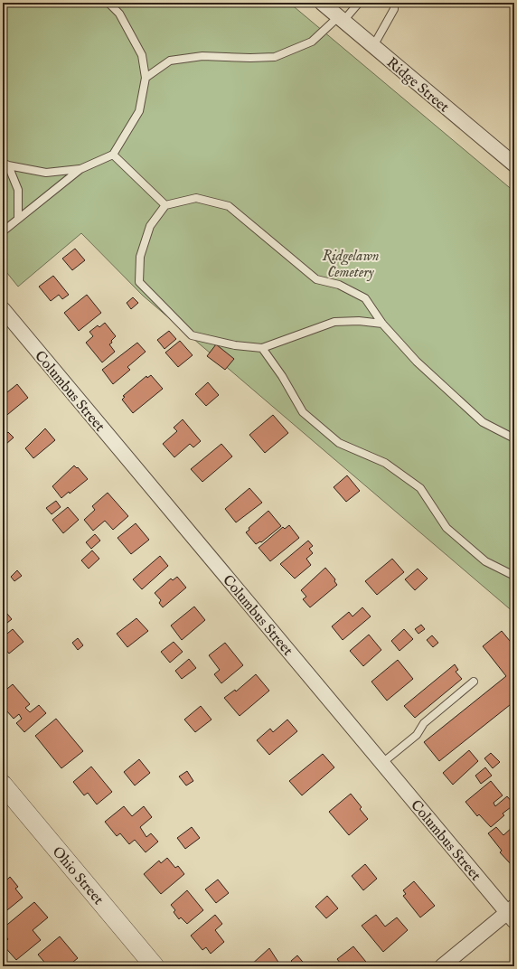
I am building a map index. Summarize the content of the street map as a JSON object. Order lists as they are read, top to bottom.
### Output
{
  "streets": {
    "street": ["Ridge Street", "Columbus Street", "Ohio Street"]
  },
  "parks": ["Ridgelawn Cemetery"]
}
